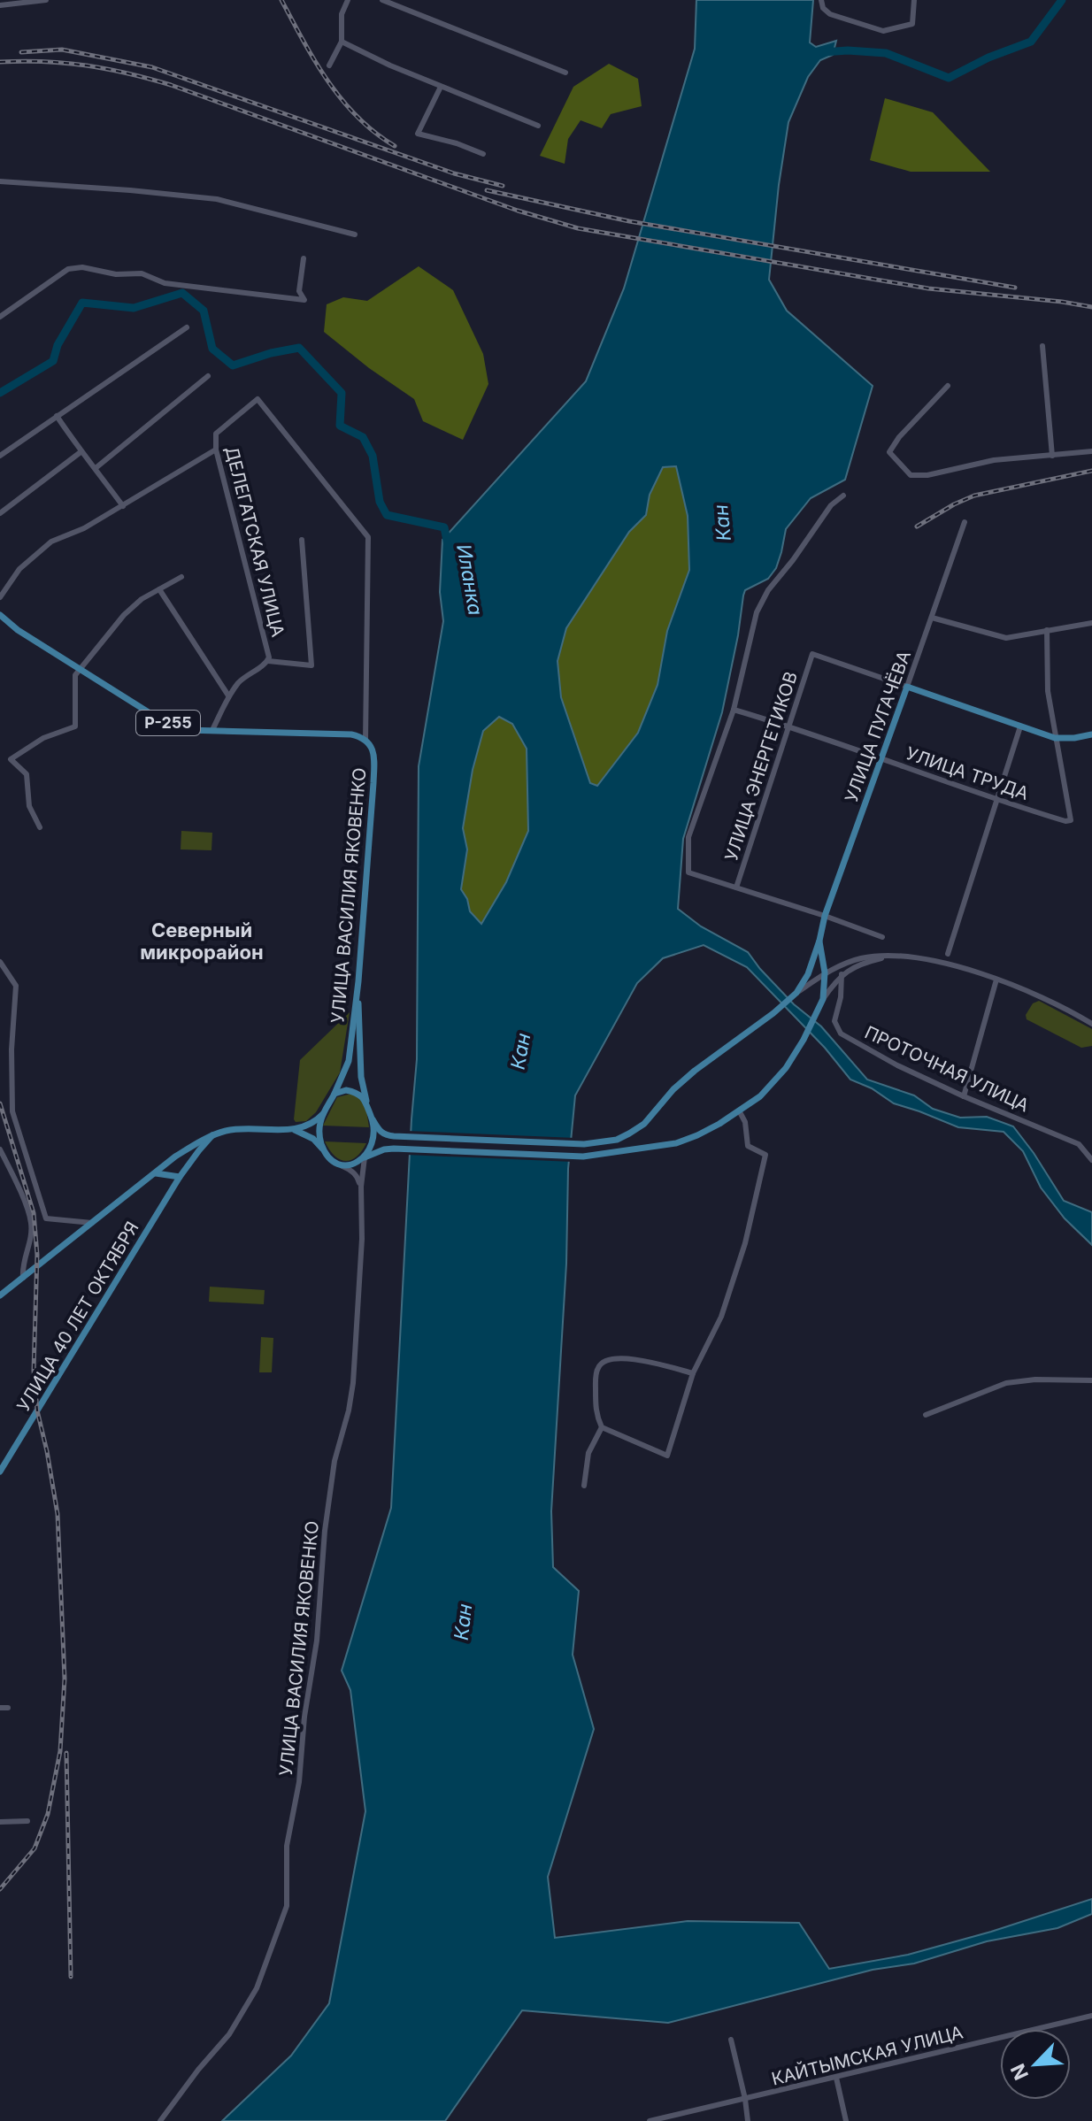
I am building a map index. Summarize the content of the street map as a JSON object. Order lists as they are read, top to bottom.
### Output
{
  "streets": {
    "main road": [
      "Р-255",
      "УЛИЦА ПУГАЧЁВА",
      "УЛИЦА ВАСИЛИЯ ЯКОВЕНКО",
      "УЛИЦА 40 ЛЕТ ОКТЯБРЯ"
    ],
    "street": [
      "ДЕЛЕГАТСКАЯ УЛИЦА",
      "УЛИЦА ЭНЕРГЕТИКОВ",
      "УЛИЦА ТРУДА",
      "ПРОТОЧНАЯ УЛИЦА",
      "КАЙТЫМСКАЯ УЛИЦА"
    ]
  },
  "crossings": [
    ["ДЕЛЕГАТСКАЯ УЛИЦА", "Р-255"],
    ["ДЕЛЕГАТСКАЯ УЛИЦА", "УЛИЦА ВАСИЛИЯ ЯКОВЕНКО"],
    ["Р-255", "УЛИЦА ВАСИЛИЯ ЯКОВЕНКО"],
    ["УЛИЦА ПУГАЧЁВА", "УЛИЦА ЭНЕРГЕТИКОВ"],
    ["УЛИЦА ПУГАЧЁВА", "УЛИЦА ТРУДА"],
    ["УЛИЦА ЭНЕРГЕТИКОВ", "УЛИЦА ТРУДА"]
  ],
  "districts": ["Северный микрорайон"],
  "water": ["Кан", "Иланка"],
  "north": "bottom left"
}
